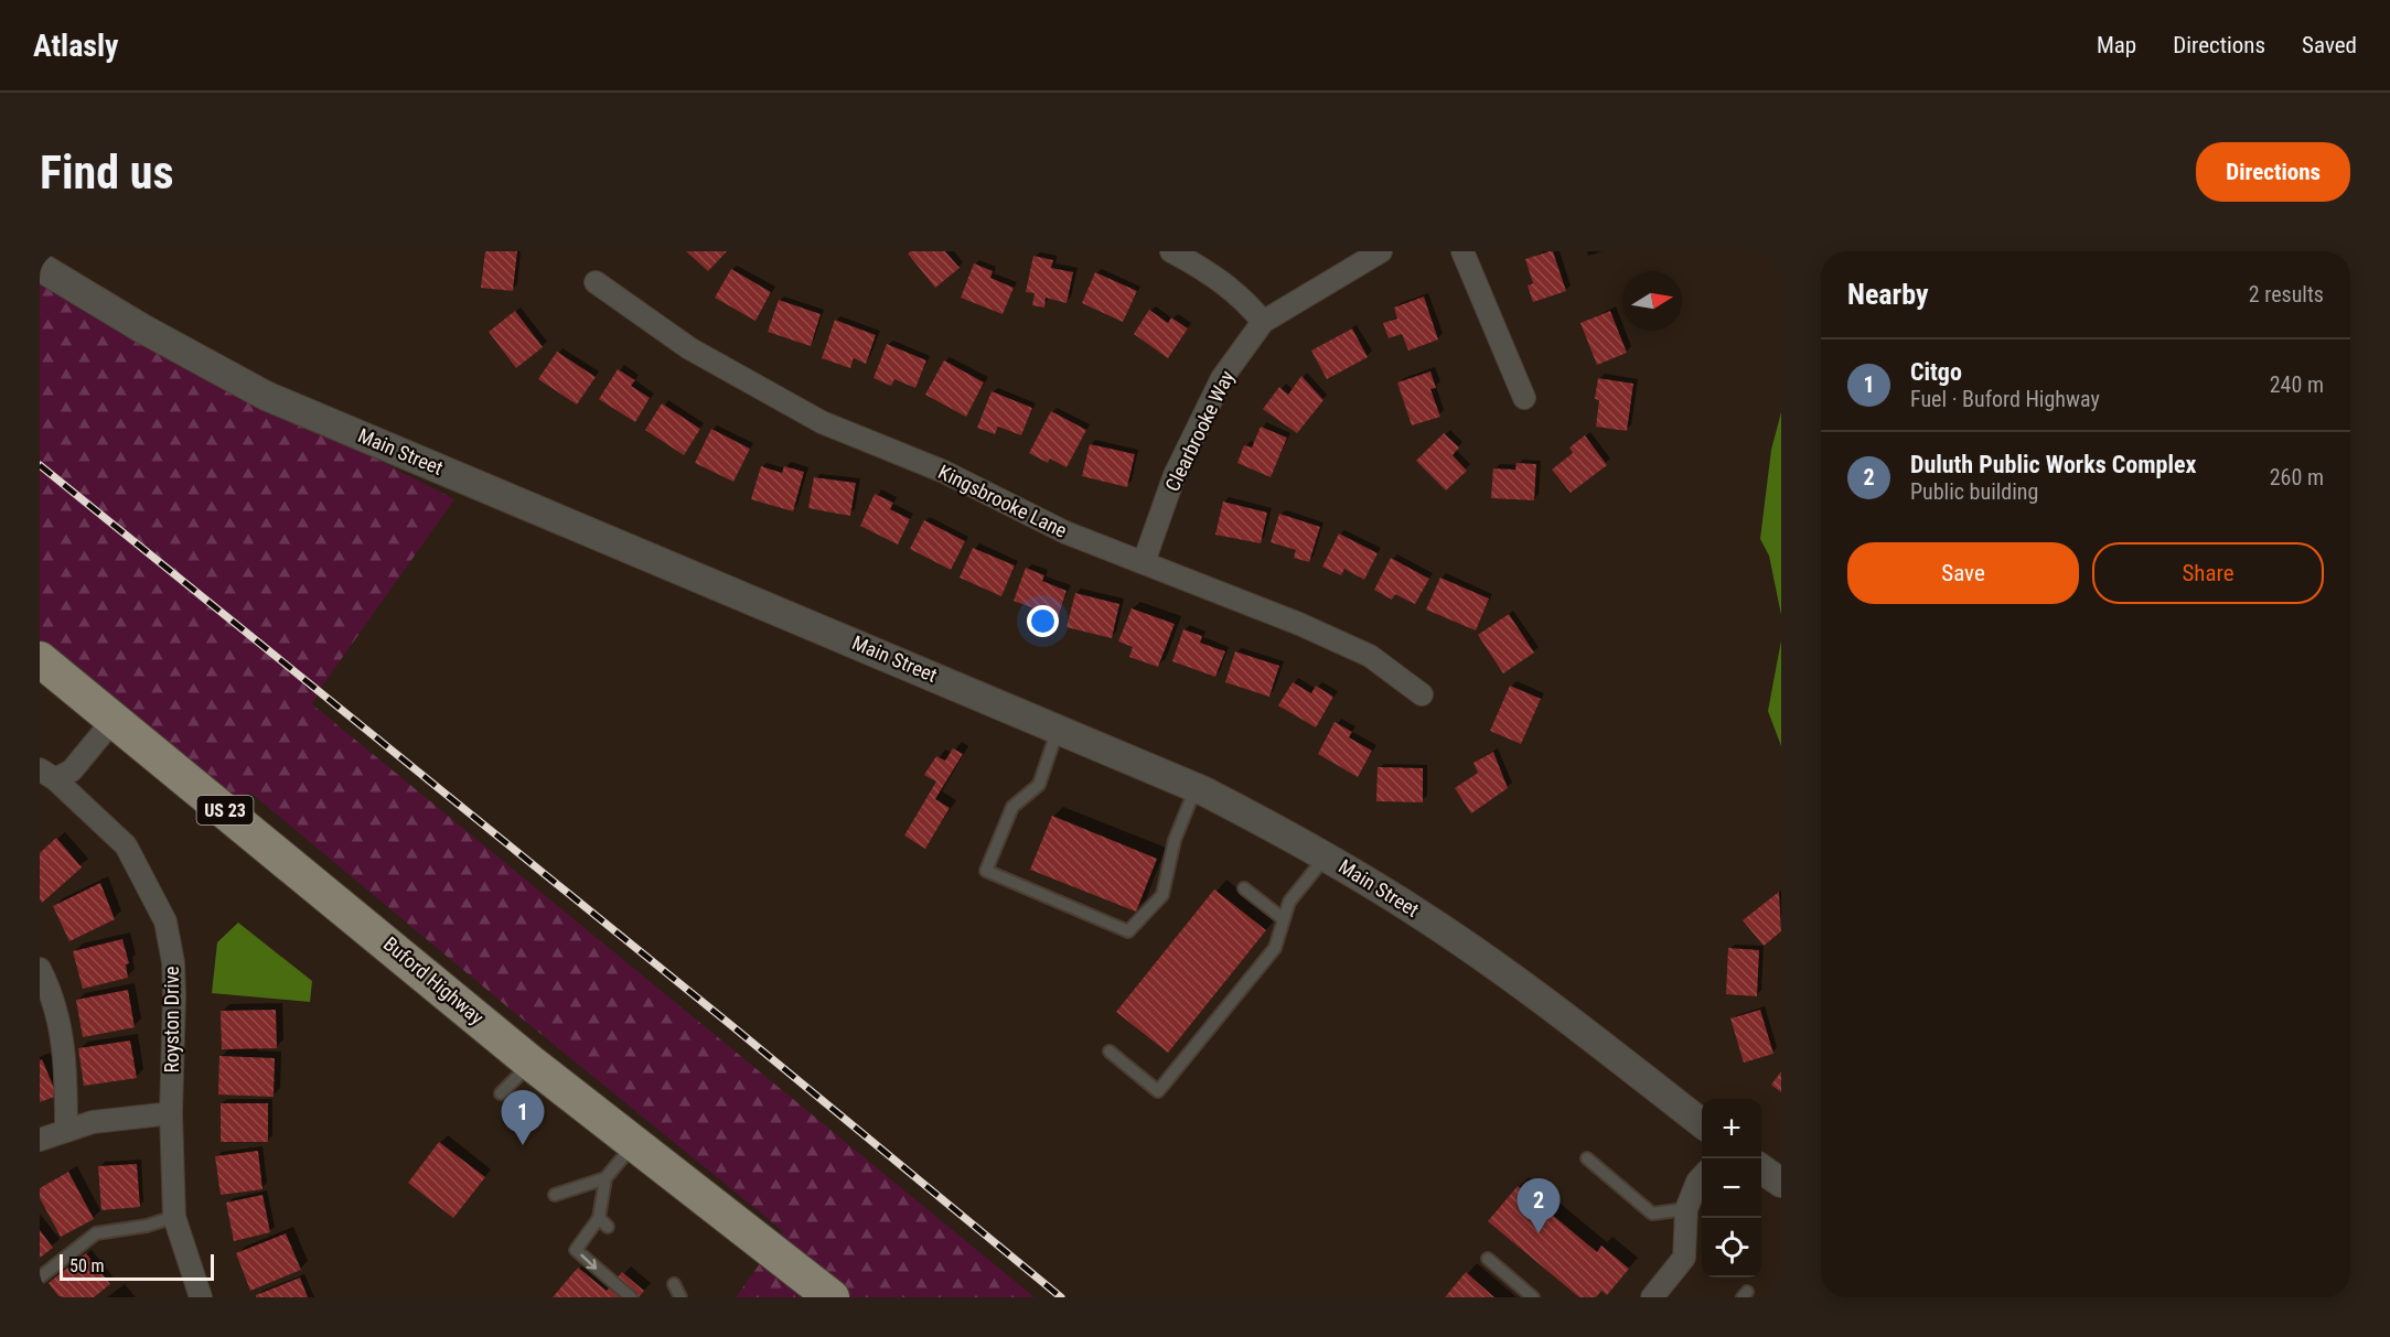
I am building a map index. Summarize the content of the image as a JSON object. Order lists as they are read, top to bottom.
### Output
{
  "streets": {
    "main road": ["US 23", "Buford Highway"],
    "street": [
      "Clearbrooke Way",
      "Main Street",
      "Kingsbrooke Lane",
      "Royston Drive"
    ]
  },
  "crossings": [
    ["Clearbrooke Way", "Kingsbrooke Lane"],
    ["Buford Highway", "Royston Drive"]
  ],
  "scale_bar": "50 m",
  "north": "right",
  "page": {
    "header": "Atlasly",
    "nav": ["Map", "Directions", "Saved"],
    "buttons": [
      "Directions",
      ["Save", "Share"]
    ],
    "title": "Find us",
    "heading": ["Nearby", "2 results"],
    "list": [
      {
        "mark": "1",
        "name": "Citgo",
        "note": "Fuel · Buford Highway",
        "value": "240 m"
      },
      {
        "mark": "2",
        "name": "Duluth Public Works Complex",
        "note": "Public building",
        "value": "260 m"
      }
    ],
    "pins": ["1", "2"],
    "map_buttons": ["+", "−"],
    "scale": "50 m"
  }
}
